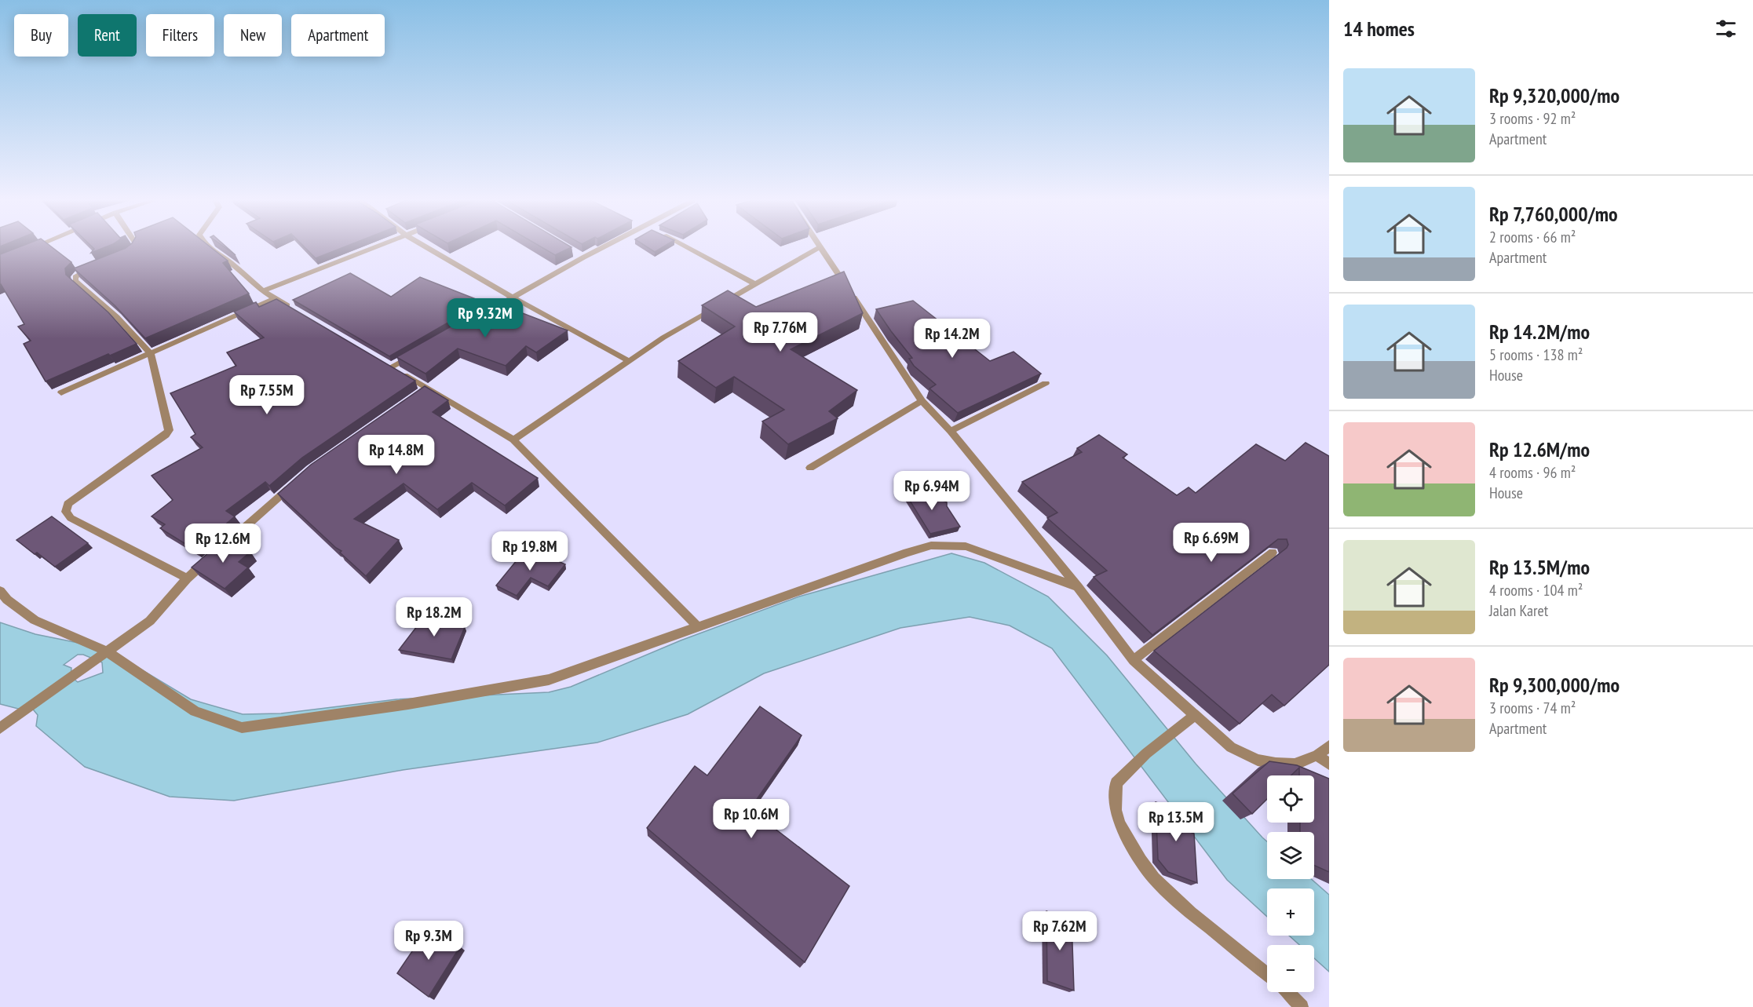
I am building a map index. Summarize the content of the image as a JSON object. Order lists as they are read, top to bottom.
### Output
{
  "page": {
    "heading": "14 homes",
    "chip": [
      "Buy",
      "Rent",
      "Filters",
      "New",
      "Apartment"
    ],
    "list": [
      {
        "name": "Rp 9,320,000/mo",
        "note": "3 rooms · 92 m² · Apartment"
      },
      {
        "name": "Rp 7,760,000/mo",
        "note": "2 rooms · 66 m² · Apartment"
      },
      {
        "name": "Rp 14.2M/mo",
        "note": "5 rooms · 138 m² · House"
      },
      {
        "name": "Rp 12.6M/mo",
        "note": "4 rooms · 96 m² · House"
      },
      {
        "name": "Rp 13.5M/mo",
        "note": "4 rooms · 104 m² · Jalan Karet"
      },
      {
        "name": "Rp 9,300,000/mo",
        "note": "3 rooms · 74 m² · Apartment"
      }
    ],
    "price": [
      "Rp 9.32M",
      "Rp 7.76M",
      "Rp 14.2M",
      "Rp 7.55M",
      "Rp 14.8M",
      "Rp 6.94M",
      "Rp 6.69M",
      "Rp 12.6M",
      "Rp 19.8M",
      "Rp 18.2M",
      "Rp 10.6M",
      "Rp 13.5M",
      "Rp 7.62M",
      "Rp 9.3M"
    ],
    "map_buttons": ["+", "−"]
  }
}
